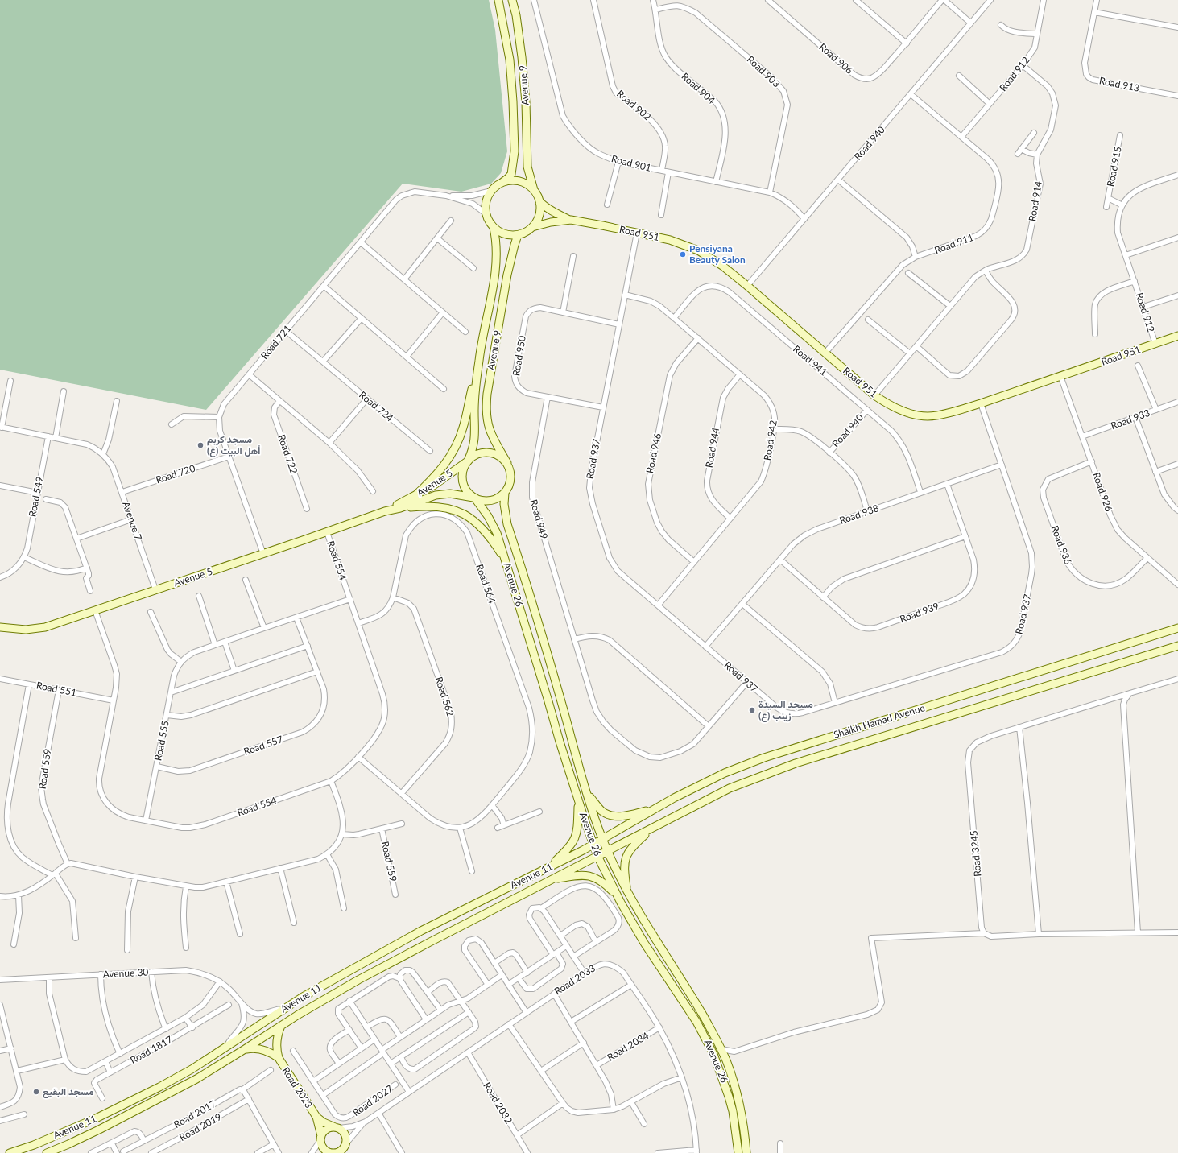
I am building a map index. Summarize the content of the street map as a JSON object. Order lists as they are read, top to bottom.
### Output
{
  "streets": {
    "main road": [
      "Avenue 9",
      "Road 951",
      "Avenue 5",
      "Avenue 26",
      "Shaikh Hamad Avenue",
      "Avenue 11",
      "Road 2023"
    ],
    "street": [
      "Road 906",
      "Road 903",
      "Road 912",
      "Road 913",
      "Road 904",
      "Road 902",
      "Road 940",
      "Road 901",
      "Road 915",
      "Road 914",
      "Road 911",
      "Road 721",
      "Road 950",
      "Road 941",
      "Road 724",
      "Road 933",
      "Road 942",
      "Road 944",
      "Road 946",
      "Road 722",
      "Road 937",
      "Road 720",
      "Road 926",
      "Road 549",
      "Road 938",
      "Road 949",
      "Avenue 7",
      "Road 936",
      "Road 554",
      "Road 564",
      "Road 939",
      "Road 551",
      "Road 562",
      "Road 555",
      "Road 557",
      "Road 559",
      "Road 3245",
      "Avenue 30",
      "Road 2033",
      "Road 2034",
      "Road 1817",
      "Road 2027",
      "Road 2032",
      "Road 2017",
      "Road 2019"
    ]
  },
  "crossings": [
    ["Road 903", "Road 904"],
    ["Road 903", "Road 901"],
    ["Road 912", "Road 915"],
    ["Road 912", "Road 951"],
    ["Road 912", "Road 911"],
    ["Avenue 9", "Road 951"],
    ["Avenue 9", "Road 721"],
    ["Avenue 9", "Avenue 5"],
    ["Avenue 9", "Avenue 26"],
    ["Road 904", "Road 901"],
    ["Road 902", "Road 901"],
    ["Road 940", "Road 901"],
    ["Road 940", "Road 951"],
    ["Road 940", "Road 911"],
    ["Road 940", "Road 941"],
    ["Road 940", "Road 942"],
    ["Road 940", "Road 938"],
    ["Road 914", "Road 951"],
    ["Road 951", "Road 911"],
    ["Road 951", "Road 721"],
    ["Road 951", "Road 937"],
    ["Road 951", "Road 926"],
    ["Road 721", "Road 724"],
    ["Road 721", "Road 720"],
    ["Road 721", "Avenue 5"],
    ["Road 950", "Road 937"],
    ["Road 950", "Road 949"],
    ["Road 941", "Road 942"],
    ["Road 941", "Road 938"],
    ["Road 933", "Road 926"],
    ["Road 942", "Road 944"],
    ["Road 942", "Road 946"],
    ["Road 942", "Road 937"],
    ["Road 937", "Road 938"],
    ["Road 937", "Road 949"],
    ["Road 720", "Avenue 7"],
    ["Avenue 5", "Avenue 7"],
    ["Avenue 5", "Road 554"],
    ["Avenue 5", "Avenue 26"],
    ["Road 926", "Road 936"],
    ["Road 549", "Avenue 7"],
    ["Road 938", "Road 939"],
    ["Road 554", "Road 564"],
    ["Road 554", "Road 551"],
    ["Road 554", "Road 555"],
    ["Road 564", "Road 562"],
    ["Avenue 26", "Shaikh Hamad Avenue"],
    ["Avenue 26", "Avenue 11"],
    ["Road 551", "Road 559"],
    ["Shaikh Hamad Avenue", "Avenue 11"],
    ["Road 555", "Road 557"],
    ["Avenue 11", "Avenue 30"],
    ["Avenue 11", "Road 2023"],
    ["Avenue 30", "Road 1817"],
    ["Road 2033", "Road 2034"],
    ["Road 2033", "Road 2023"],
    ["Road 2033", "Road 2032"]
  ],
  "places": [
    "Pensiyana Beauty Salon",
    "مسجد كريم أهل البيت (ع)",
    "مسجد السيدة زينب (ع)",
    "مسجد البقيع"
  ]
}
